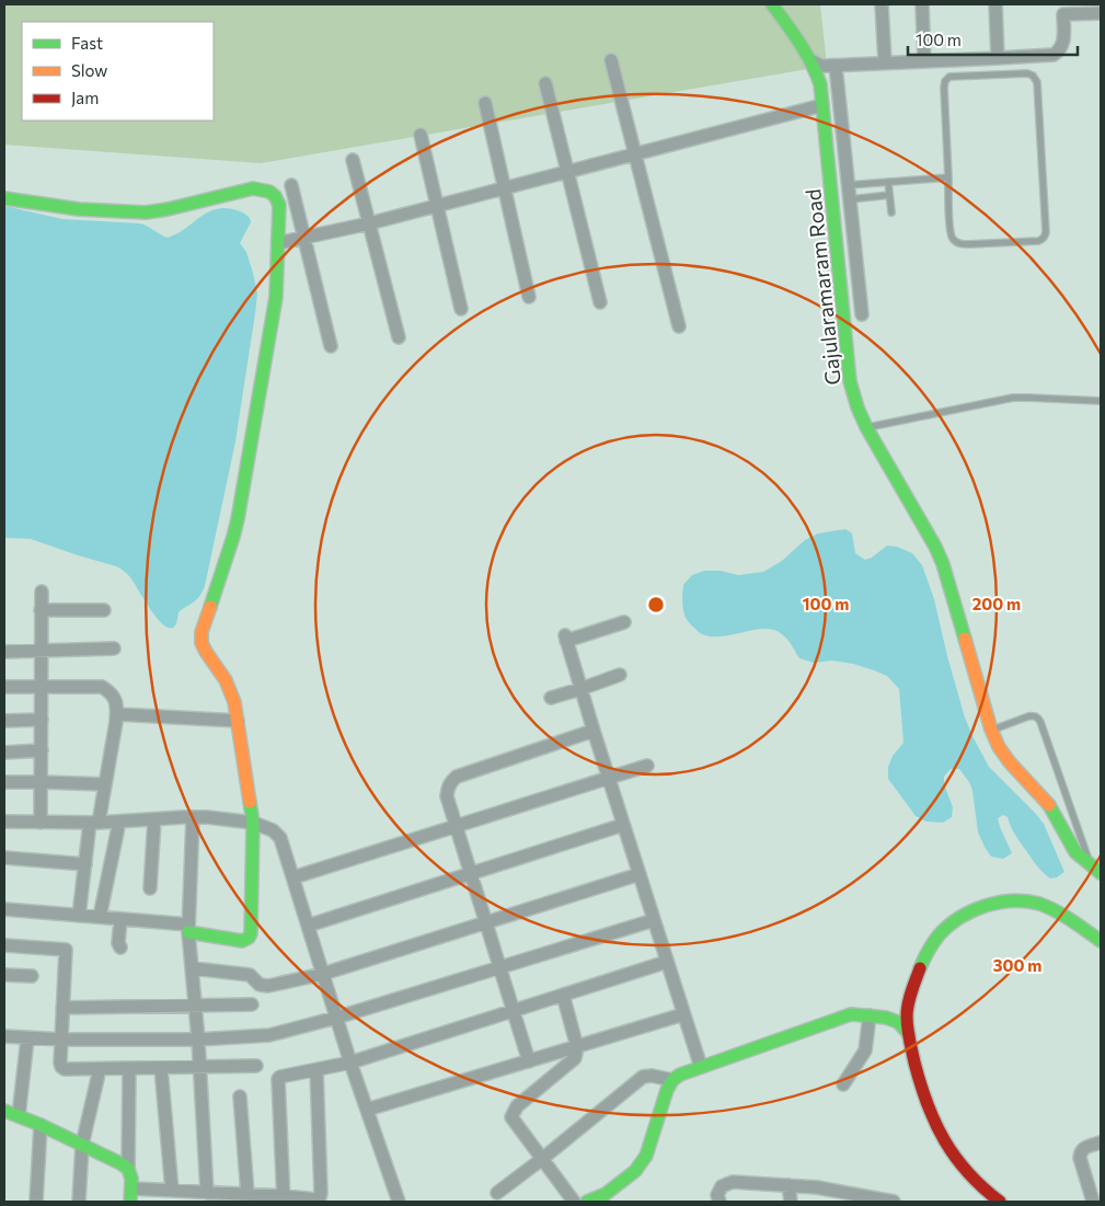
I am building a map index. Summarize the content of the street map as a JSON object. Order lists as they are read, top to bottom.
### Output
{
  "streets": {
    "street": ["Gajularamaram Road"]
  },
  "legend": ["Fast", "Slow", "Jam"],
  "scale_bar": "100 m",
  "rings": ["100 m", "200 m", "300 m"]
}
